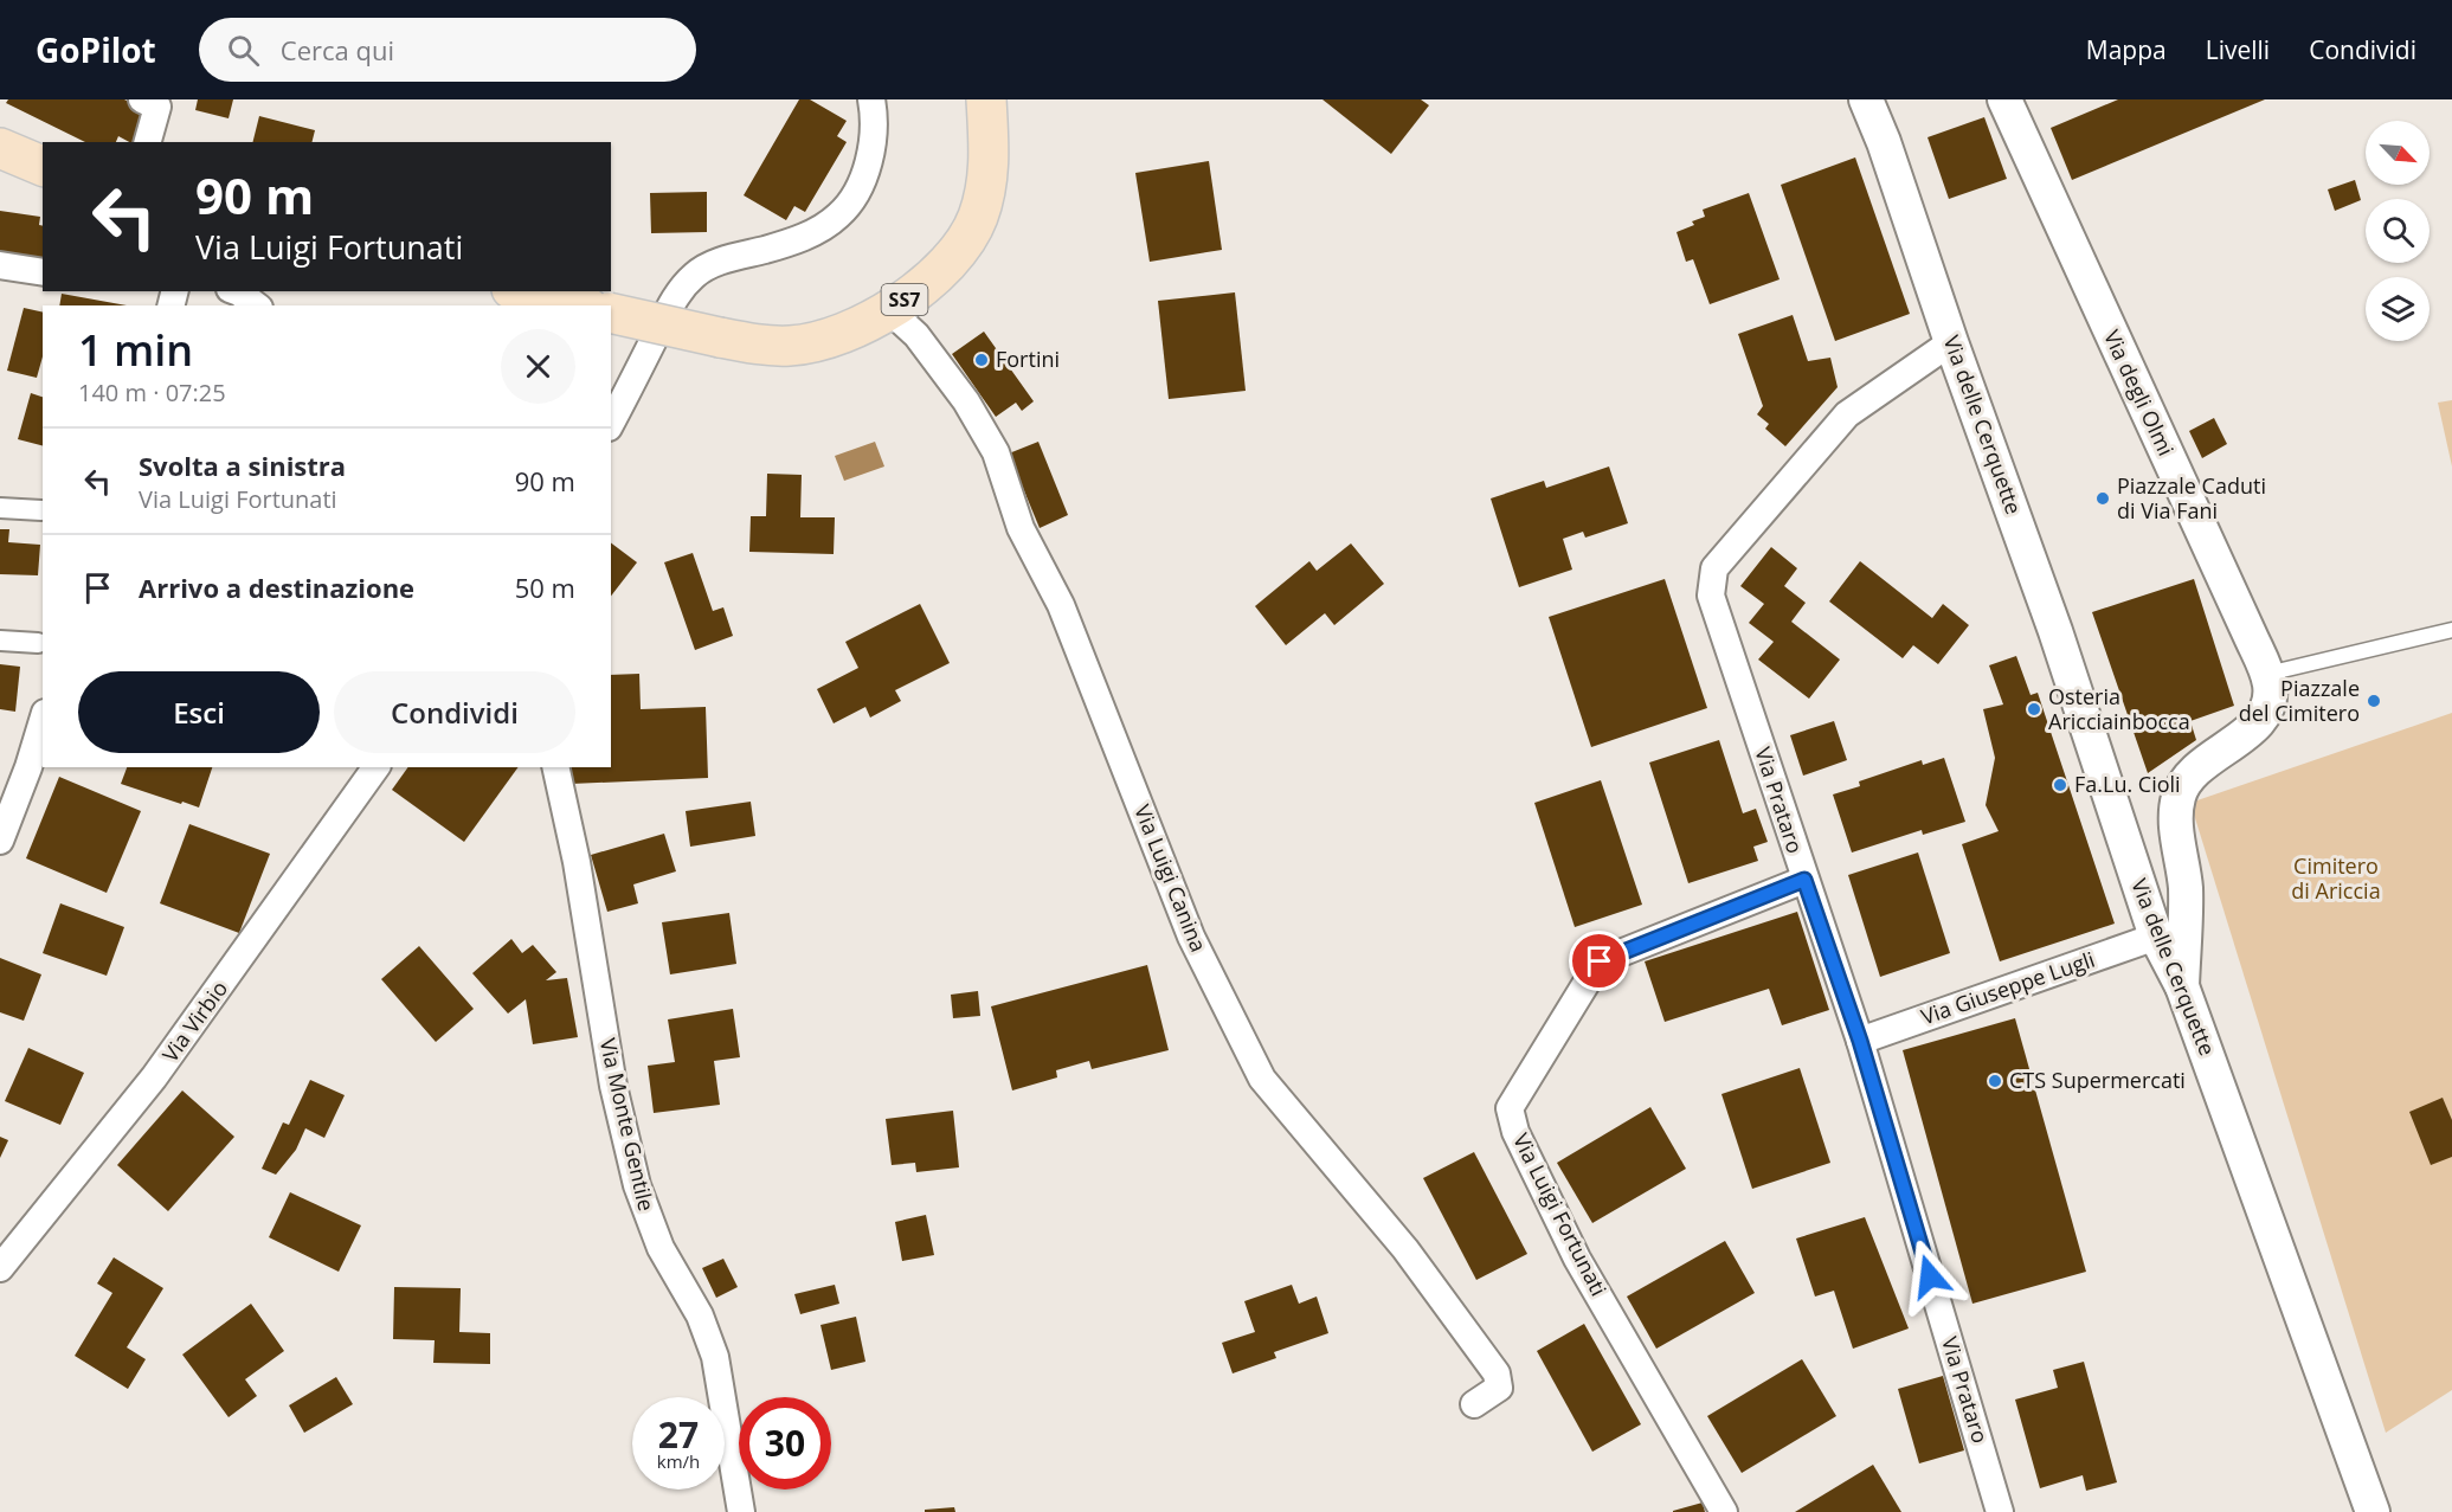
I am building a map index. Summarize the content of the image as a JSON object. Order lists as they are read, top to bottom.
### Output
{
  "streets": {
    "main road": ["SS7"],
    "street": [
      "Via degli Olmi",
      "Via delle Cerquette",
      "Via Prataro",
      "Via Luigi Canina",
      "Via Giuseppe Lugli",
      "Via Virbio",
      "Via Monte Gentile",
      "Via Luigi Fortunati"
    ]
  },
  "crossings": [
    ["SS7", "Via Luigi Canina"],
    ["Via degli Olmi", "Via delle Cerquette"],
    ["Via delle Cerquette", "Via Prataro"],
    ["Via delle Cerquette", "Via Giuseppe Lugli"],
    ["Via Prataro", "Via Giuseppe Lugli"],
    ["Via Prataro", "Via Luigi Fortunati"]
  ],
  "parks": ["Cimitero di Ariccia"],
  "places": [
    "Fortini",
    "Piazzale Caduti di Via Fani",
    "Piazzale del Cimitero",
    "Osteria Aricciainbocca",
    "Fa.Lu. Cioli",
    "CTS Supermercati"
  ],
  "north": "bottom right",
  "page": {
    "header": "GoPilot",
    "search": "Cerca qui",
    "nav": ["Mappa", "Livelli", "Condividi"],
    "turn": ["90 m", "Via Luigi Fortunati"],
    "heading": ["1 min", "140 m · 07:25"],
    "list": [
      {
        "name": "Svolta a sinistra",
        "note": "Via Luigi Fortunati",
        "value": "90 m"
      },
      {
        "name": "Arrivo a destinazione",
        "value": "50 m"
      }
    ],
    "buttons": ["Esci", "Condividi"],
    "speed": "27 km/h",
    "limit": "30"
  }
}
